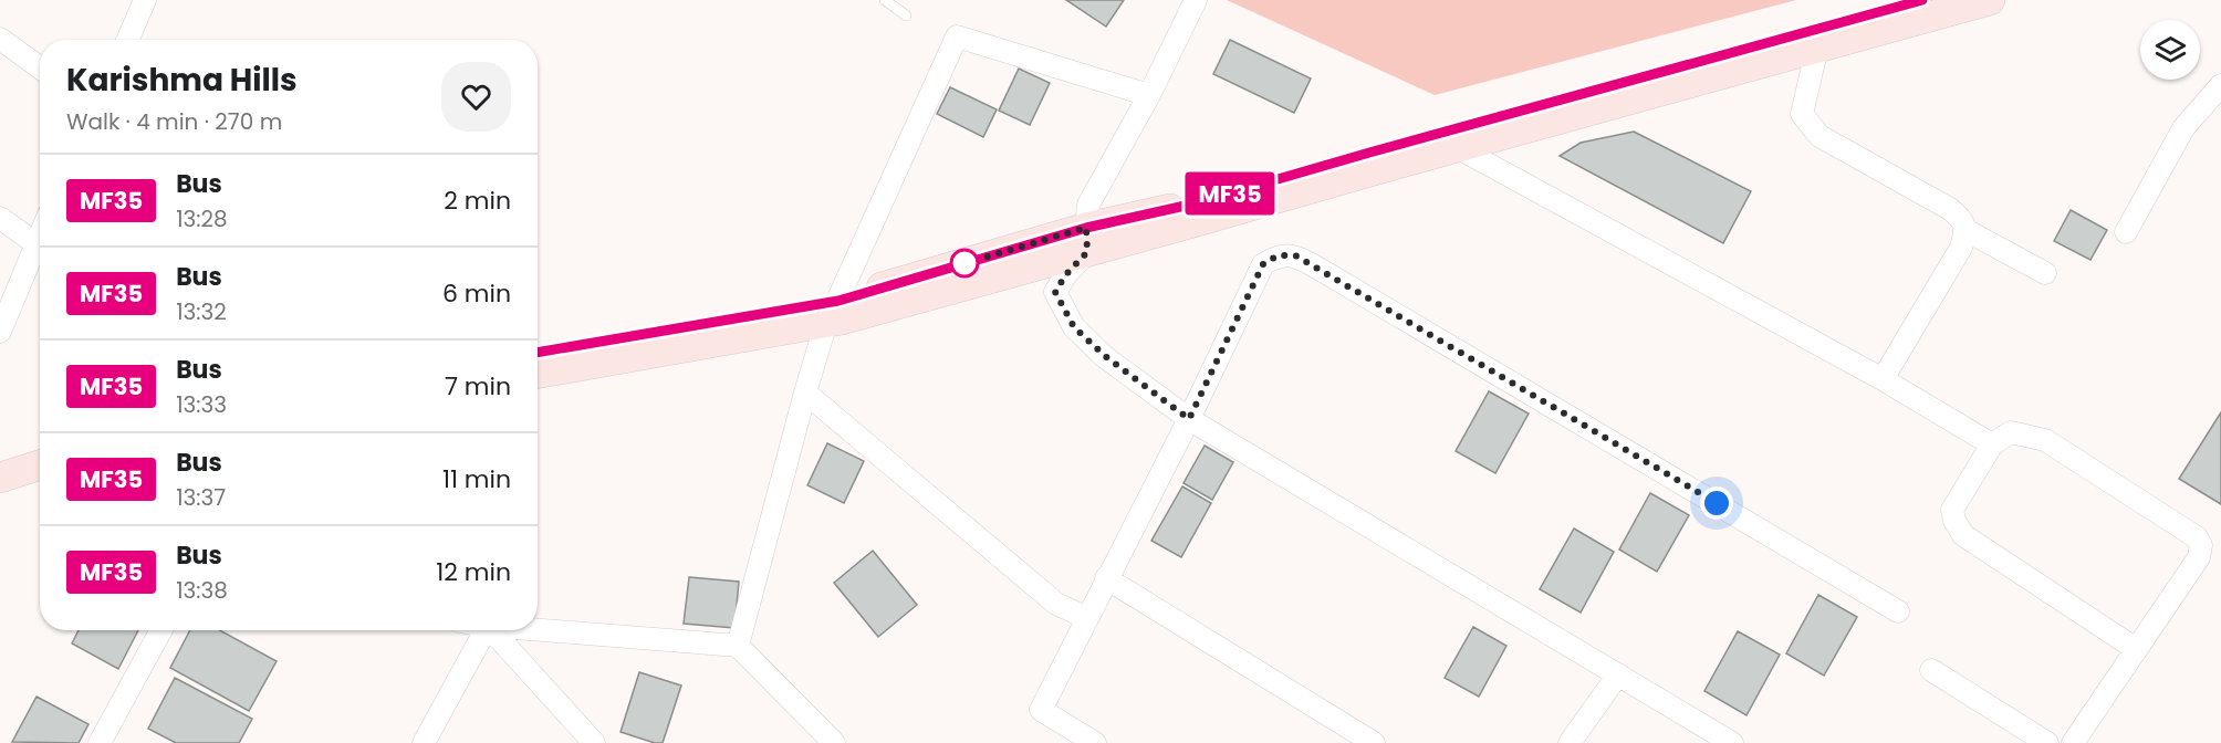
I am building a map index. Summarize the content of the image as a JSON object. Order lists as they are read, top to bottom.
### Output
{
  "lines": ["bus line MF35"],
  "page": {
    "on_map": "MF35",
    "heading": ["Karishma Hills", "Walk · 4 min · 270 m"],
    "list": [
      {
        "mark": "MF35",
        "name": "Bus",
        "note": "13:28",
        "value": "2 min"
      },
      {
        "mark": "MF35",
        "name": "Bus",
        "note": "13:32",
        "value": "6 min"
      },
      {
        "mark": "MF35",
        "name": "Bus",
        "note": "13:33",
        "value": "7 min"
      },
      {
        "mark": "MF35",
        "name": "Bus",
        "note": "13:37",
        "value": "11 min"
      },
      {
        "mark": "MF35",
        "name": "Bus",
        "note": "13:38",
        "value": "12 min"
      }
    ]
  }
}
